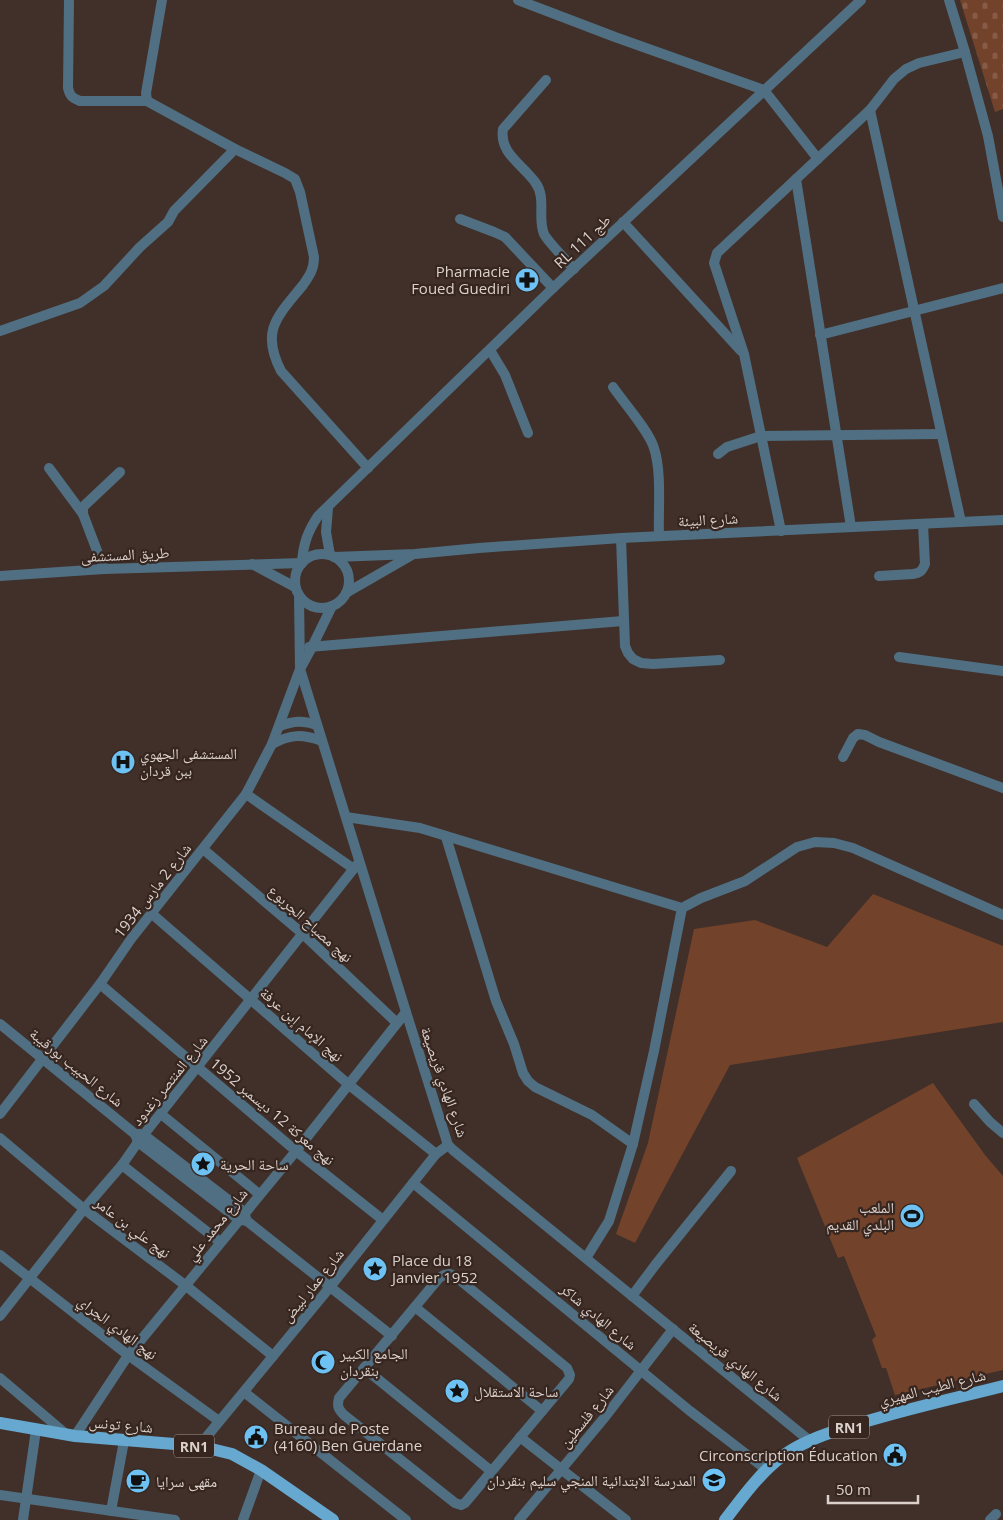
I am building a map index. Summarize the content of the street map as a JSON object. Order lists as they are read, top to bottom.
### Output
{
  "streets": {
    "main road": ["شارع الطيب المهيري", "شارع تونس", "RN1"],
    "street": [
      "RL طج 111",
      "شارع البيئة",
      "طريق المستشفى",
      "شارع 2 مارس 1934",
      "نهج مصباح الجربوع",
      "نهج الإمام إبن عرفة",
      "شارع الحبيب بورقيبة",
      "شارع المنتصر زغدود",
      "شارع الهادي قريصيعة",
      "نهج معركة 12 ديسمبر 1952",
      "شارع محمد علي",
      "نهج علي بن عامر",
      "شارع عمار لبيض",
      "شارع الهادي شاكر",
      "نهج الهادي الجراي",
      "شارع فلسطين"
    ]
  },
  "crossings": [
    ["RL طج 111", "شارع البيئة"],
    ["RL طج 111", "طريق المستشفى"],
    ["شارع البيئة", "طريق المستشفى"],
    ["شارع 2 مارس 1934", "نهج مصباح الجربوع"],
    ["شارع 2 مارس 1934", "نهج الإمام إبن عرفة"],
    ["شارع 2 مارس 1934", "شارع الحبيب بورقيبة"],
    ["شارع 2 مارس 1934", "شارع الهادي قريصيعة"],
    ["شارع 2 مارس 1934", "نهج معركة 12 ديسمبر 1952"],
    ["نهج مصباح الجربوع", "شارع المنتصر زغدود"],
    ["نهج مصباح الجربوع", "شارع محمد علي"],
    ["نهج الإمام إبن عرفة", "شارع المنتصر زغدود"],
    ["نهج الإمام إبن عرفة", "شارع محمد علي"],
    ["نهج الإمام إبن عرفة", "شارع عمار لبيض"],
    ["شارع الحبيب بورقيبة", "شارع المنتصر زغدود"],
    ["شارع الحبيب بورقيبة", "شارع محمد علي"],
    ["شارع الحبيب بورقيبة", "شارع عمار لبيض"],
    ["شارع المنتصر زغدود", "شارع الهادي قريصيعة"],
    ["شارع المنتصر زغدود", "نهج معركة 12 ديسمبر 1952"],
    ["شارع المنتصر زغدود", "نهج علي بن عامر"],
    ["شارع المنتصر زغدود", "نهج الهادي الجراي"],
    ["شارع الهادي قريصيعة", "شارع محمد علي"],
    ["شارع الهادي قريصيعة", "شارع عمار لبيض"],
    ["شارع الهادي قريصيعة", "شارع الطيب المهيري"],
    ["شارع الهادي قريصيعة", "شارع فلسطين"],
    ["نهج معركة 12 ديسمبر 1952", "شارع محمد علي"],
    ["نهج معركة 12 ديسمبر 1952", "شارع عمار لبيض"],
    ["شارع محمد علي", "نهج علي بن عامر"],
    ["شارع محمد علي", "نهج الهادي الجراي"],
    ["شارع محمد علي", "شارع تونس"],
    ["نهج علي بن عامر", "شارع عمار لبيض"],
    ["شارع عمار لبيض", "شارع الهادي شاكر"],
    ["شارع عمار لبيض", "نهج الهادي الجراي"],
    ["شارع عمار لبيض", "شارع تونس"],
    ["شارع الهادي شاكر", "شارع الطيب المهيري"],
    ["شارع الهادي شاكر", "شارع فلسطين"],
    ["شارع تونس", "RN1"]
  ],
  "places": {
    "pharmacy": ["Pharmacie Foued Guediri"],
    "hospital": ["المستشفى الجهوي ببن قردان"],
    "place": ["ساحة الحرية", "Place du 18 Janvier 1952", "ساحة الاستقلال"],
    "sports": ["الملعب البلدي القديم"],
    "mosque": ["الجامع الكبير بنقردان"],
    "public building": ["Bureau de Poste (4160) Ben Guerdane", "Circonscription Éducation"],
    "school or university": ["المدرسة الابتدائية المنجي سليم بنقردان"],
    "cafe": ["مقهى سرايا"]
  },
  "scale_bar": "50 m"
}
